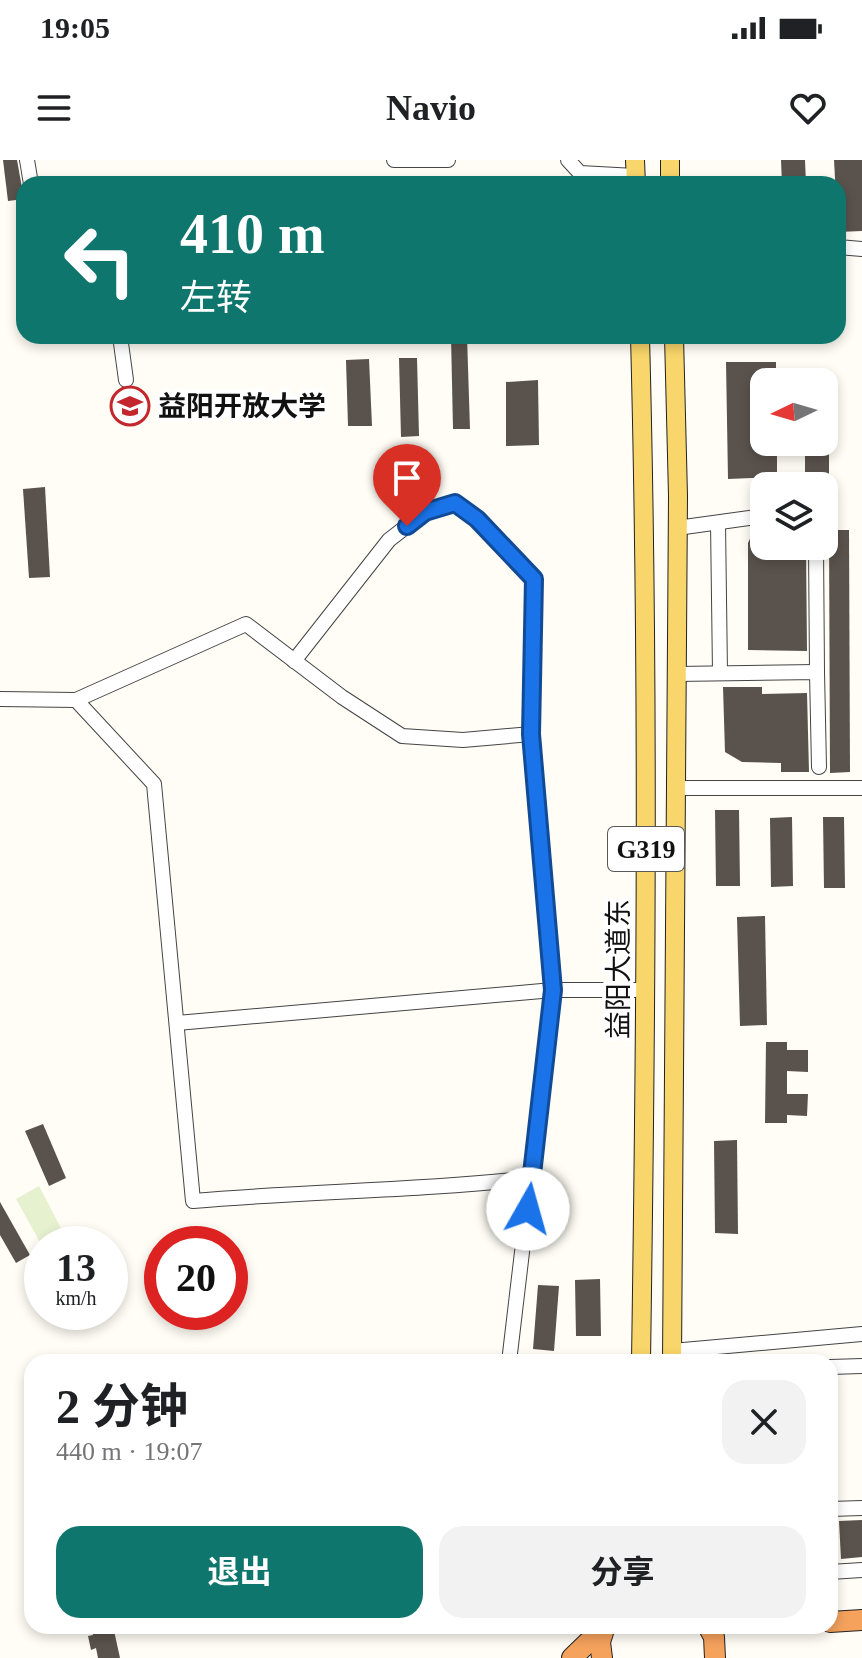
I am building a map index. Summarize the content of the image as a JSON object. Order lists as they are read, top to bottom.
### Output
{
  "streets": {
    "main road": ["G319", "益阳大道东"]
  },
  "places": {
    "school or university": ["益阳开放大学"]
  },
  "north": "left",
  "page": {
    "status": "19:05",
    "header": "Navio",
    "turn": ["410 m", "左转"],
    "speed": "13 km/h",
    "limit": "20",
    "heading": ["2 分钟", "440 m · 19:07"],
    "buttons": ["退出", "分享"]
  }
}
